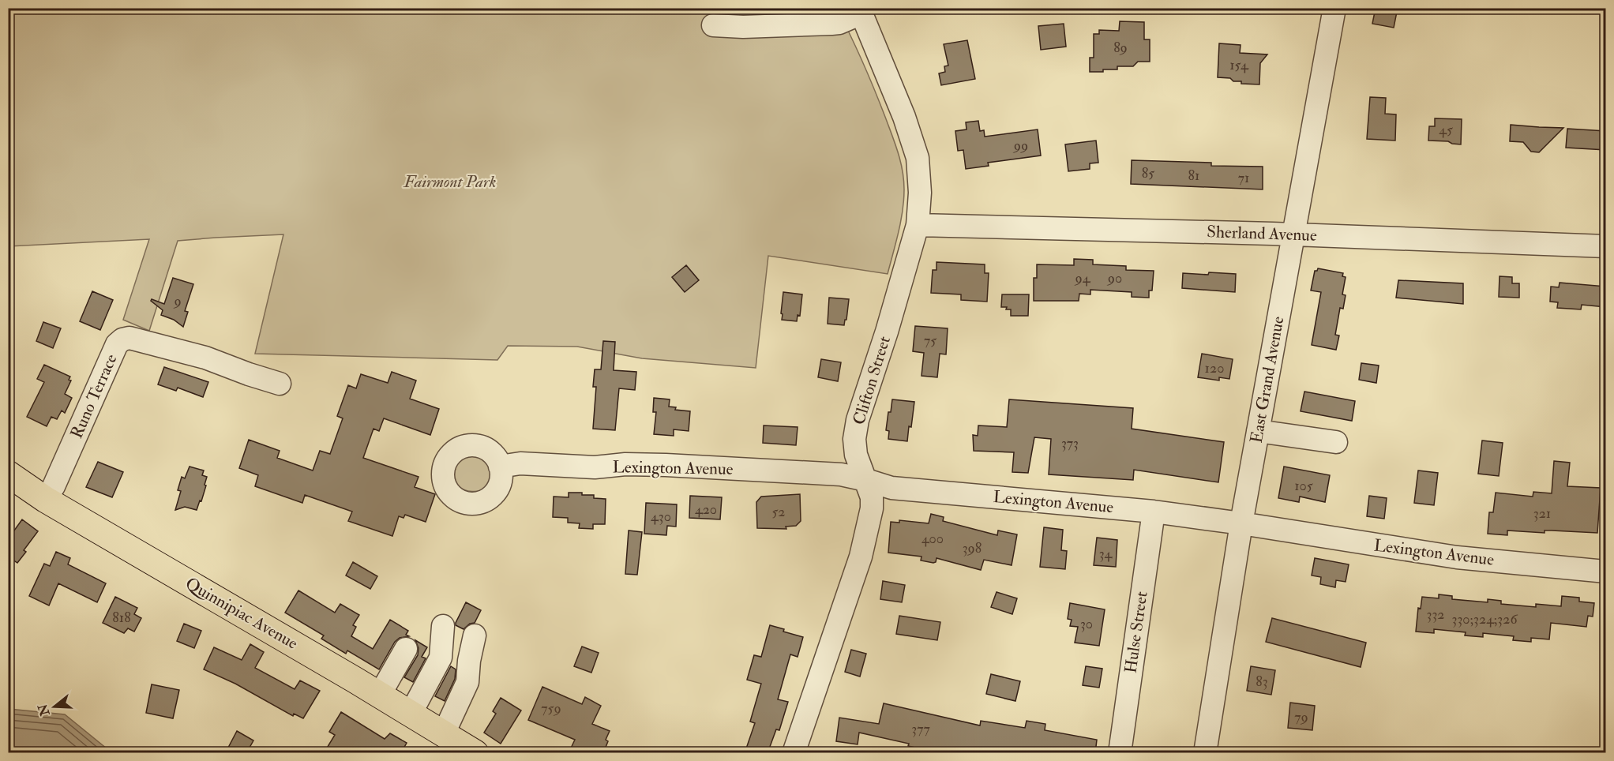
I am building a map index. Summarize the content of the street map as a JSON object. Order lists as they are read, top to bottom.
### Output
{
  "streets": {
    "main road": ["Quinnipiac Avenue"],
    "street": [
      "Sherland Avenue",
      "East Grand Avenue",
      "Clifton Street",
      "Runo Terrace",
      "Lexington Avenue",
      "Hulse Street"
    ]
  },
  "crossings": [
    ["Sherland Avenue", "East Grand Avenue"],
    ["Sherland Avenue", "Clifton Street"],
    ["East Grand Avenue", "Lexington Avenue"],
    ["Clifton Street", "Lexington Avenue"],
    ["Runo Terrace", "Quinnipiac Avenue"],
    ["Lexington Avenue", "Hulse Street"]
  ],
  "parks": ["Fairmont Park"],
  "house_numbers": [
    "89",
    "154",
    "45",
    "99",
    "85",
    "81",
    "71",
    "94",
    "90",
    "9",
    "75",
    "120",
    "373",
    "105",
    "420",
    "52",
    "321",
    "430",
    "400",
    "398",
    "34",
    "332",
    "818",
    "330;324;326",
    "30",
    "83",
    "759",
    "79",
    "377"
  ],
  "north": "left"
}
